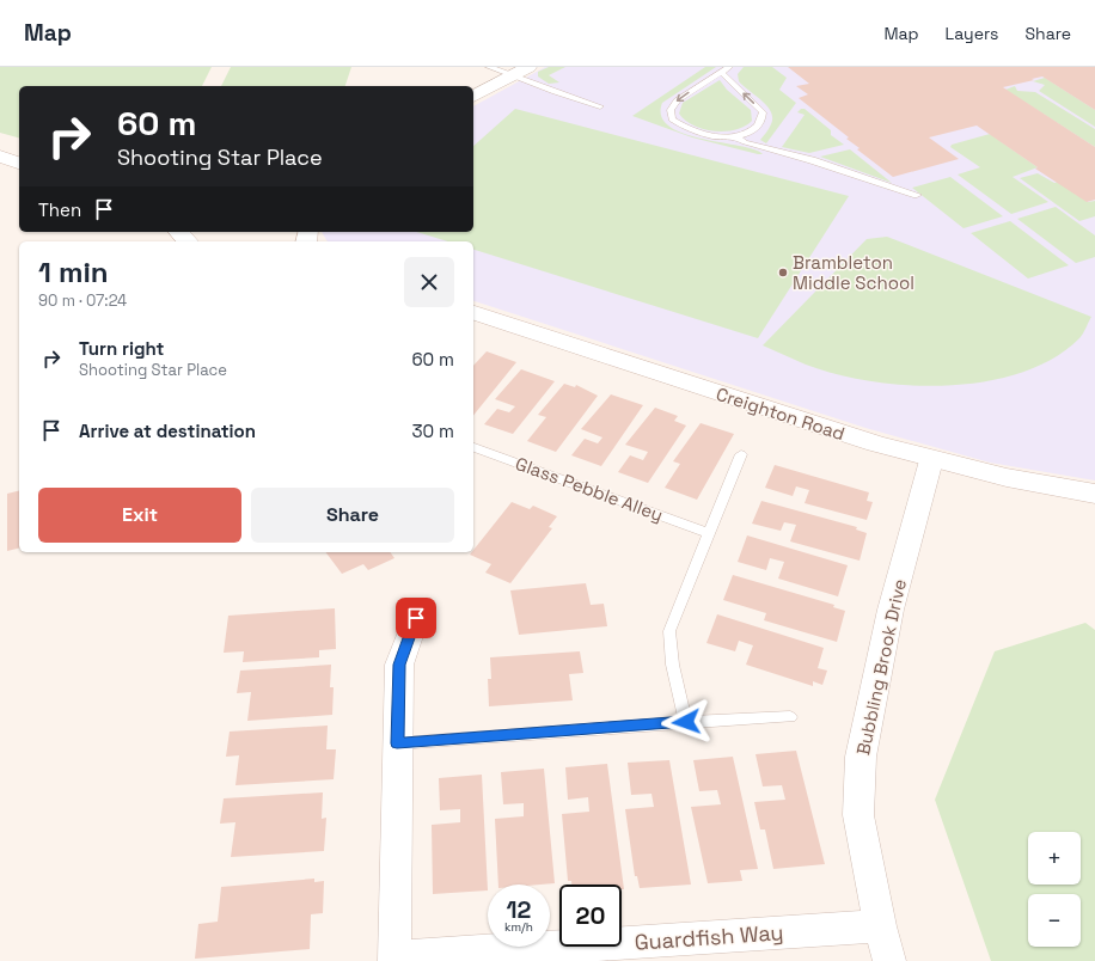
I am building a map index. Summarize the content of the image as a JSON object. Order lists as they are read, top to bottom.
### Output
{
  "streets": {
    "street": ["Creighton Road", "Bubbling Brook Drive", "Guardfish Way"],
    "lane": ["Glass Pebble Alley"]
  },
  "crossings": [
    ["Creighton Road", "Bubbling Brook Drive"],
    ["Bubbling Brook Drive", "Guardfish Way"]
  ],
  "places": ["Brambleton Middle School"],
  "page": {
    "header": "Map",
    "nav": ["Map", "Layers", "Share"],
    "turn": ["60 m", "Shooting Star Place"],
    "then": "Then",
    "heading": ["1 min", "90 m · 07:24"],
    "list": [
      {
        "name": "Turn right",
        "note": "Shooting Star Place",
        "value": "60 m"
      },
      {
        "name": "Arrive at destination",
        "value": "30 m"
      }
    ],
    "buttons": ["Exit", "Share"],
    "map_buttons": ["+", "−"],
    "speed": "12 km/h",
    "limit": "20"
  }
}
